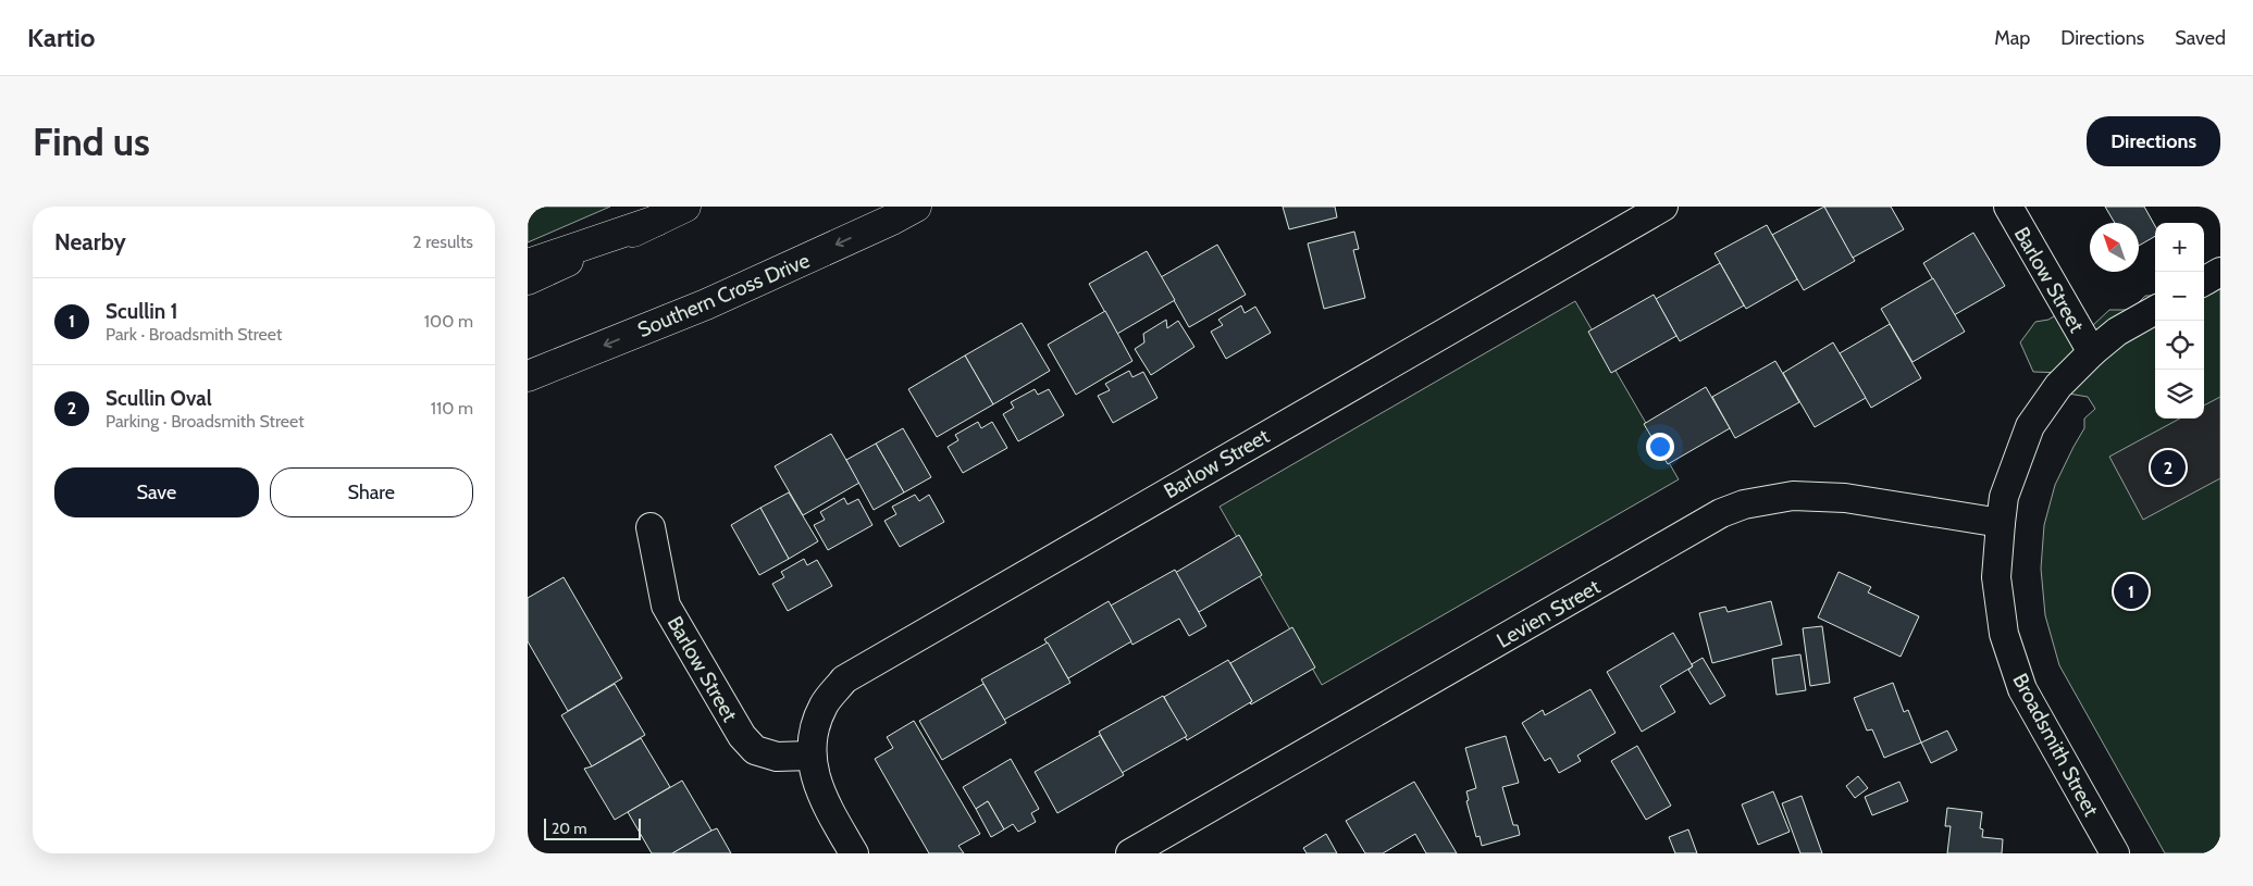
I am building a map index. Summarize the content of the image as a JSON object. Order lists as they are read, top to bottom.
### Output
{
  "streets": {
    "main road": ["Southern Cross Drive"],
    "street": ["Barlow Street", "Levien Street", "Broadsmith Street"]
  },
  "crossings": [
    ["Barlow Street", "Broadsmith Street"],
    ["Levien Street", "Broadsmith Street"]
  ],
  "scale_bar": "20 m",
  "north": "top left",
  "page": {
    "header": "Kartio",
    "nav": ["Map", "Directions", "Saved"],
    "buttons": [
      "Directions",
      ["Save", "Share"]
    ],
    "title": "Find us",
    "heading": ["Nearby", "2 results"],
    "map_buttons": ["+", "−"],
    "list": [
      {
        "mark": "1",
        "name": "Scullin 1",
        "note": "Park · Broadsmith Street",
        "value": "100 m"
      },
      {
        "mark": "2",
        "name": "Scullin Oval",
        "note": "Parking · Broadsmith Street",
        "value": "110 m"
      }
    ],
    "pins": ["2", "1"],
    "scale": "20 m"
  }
}
